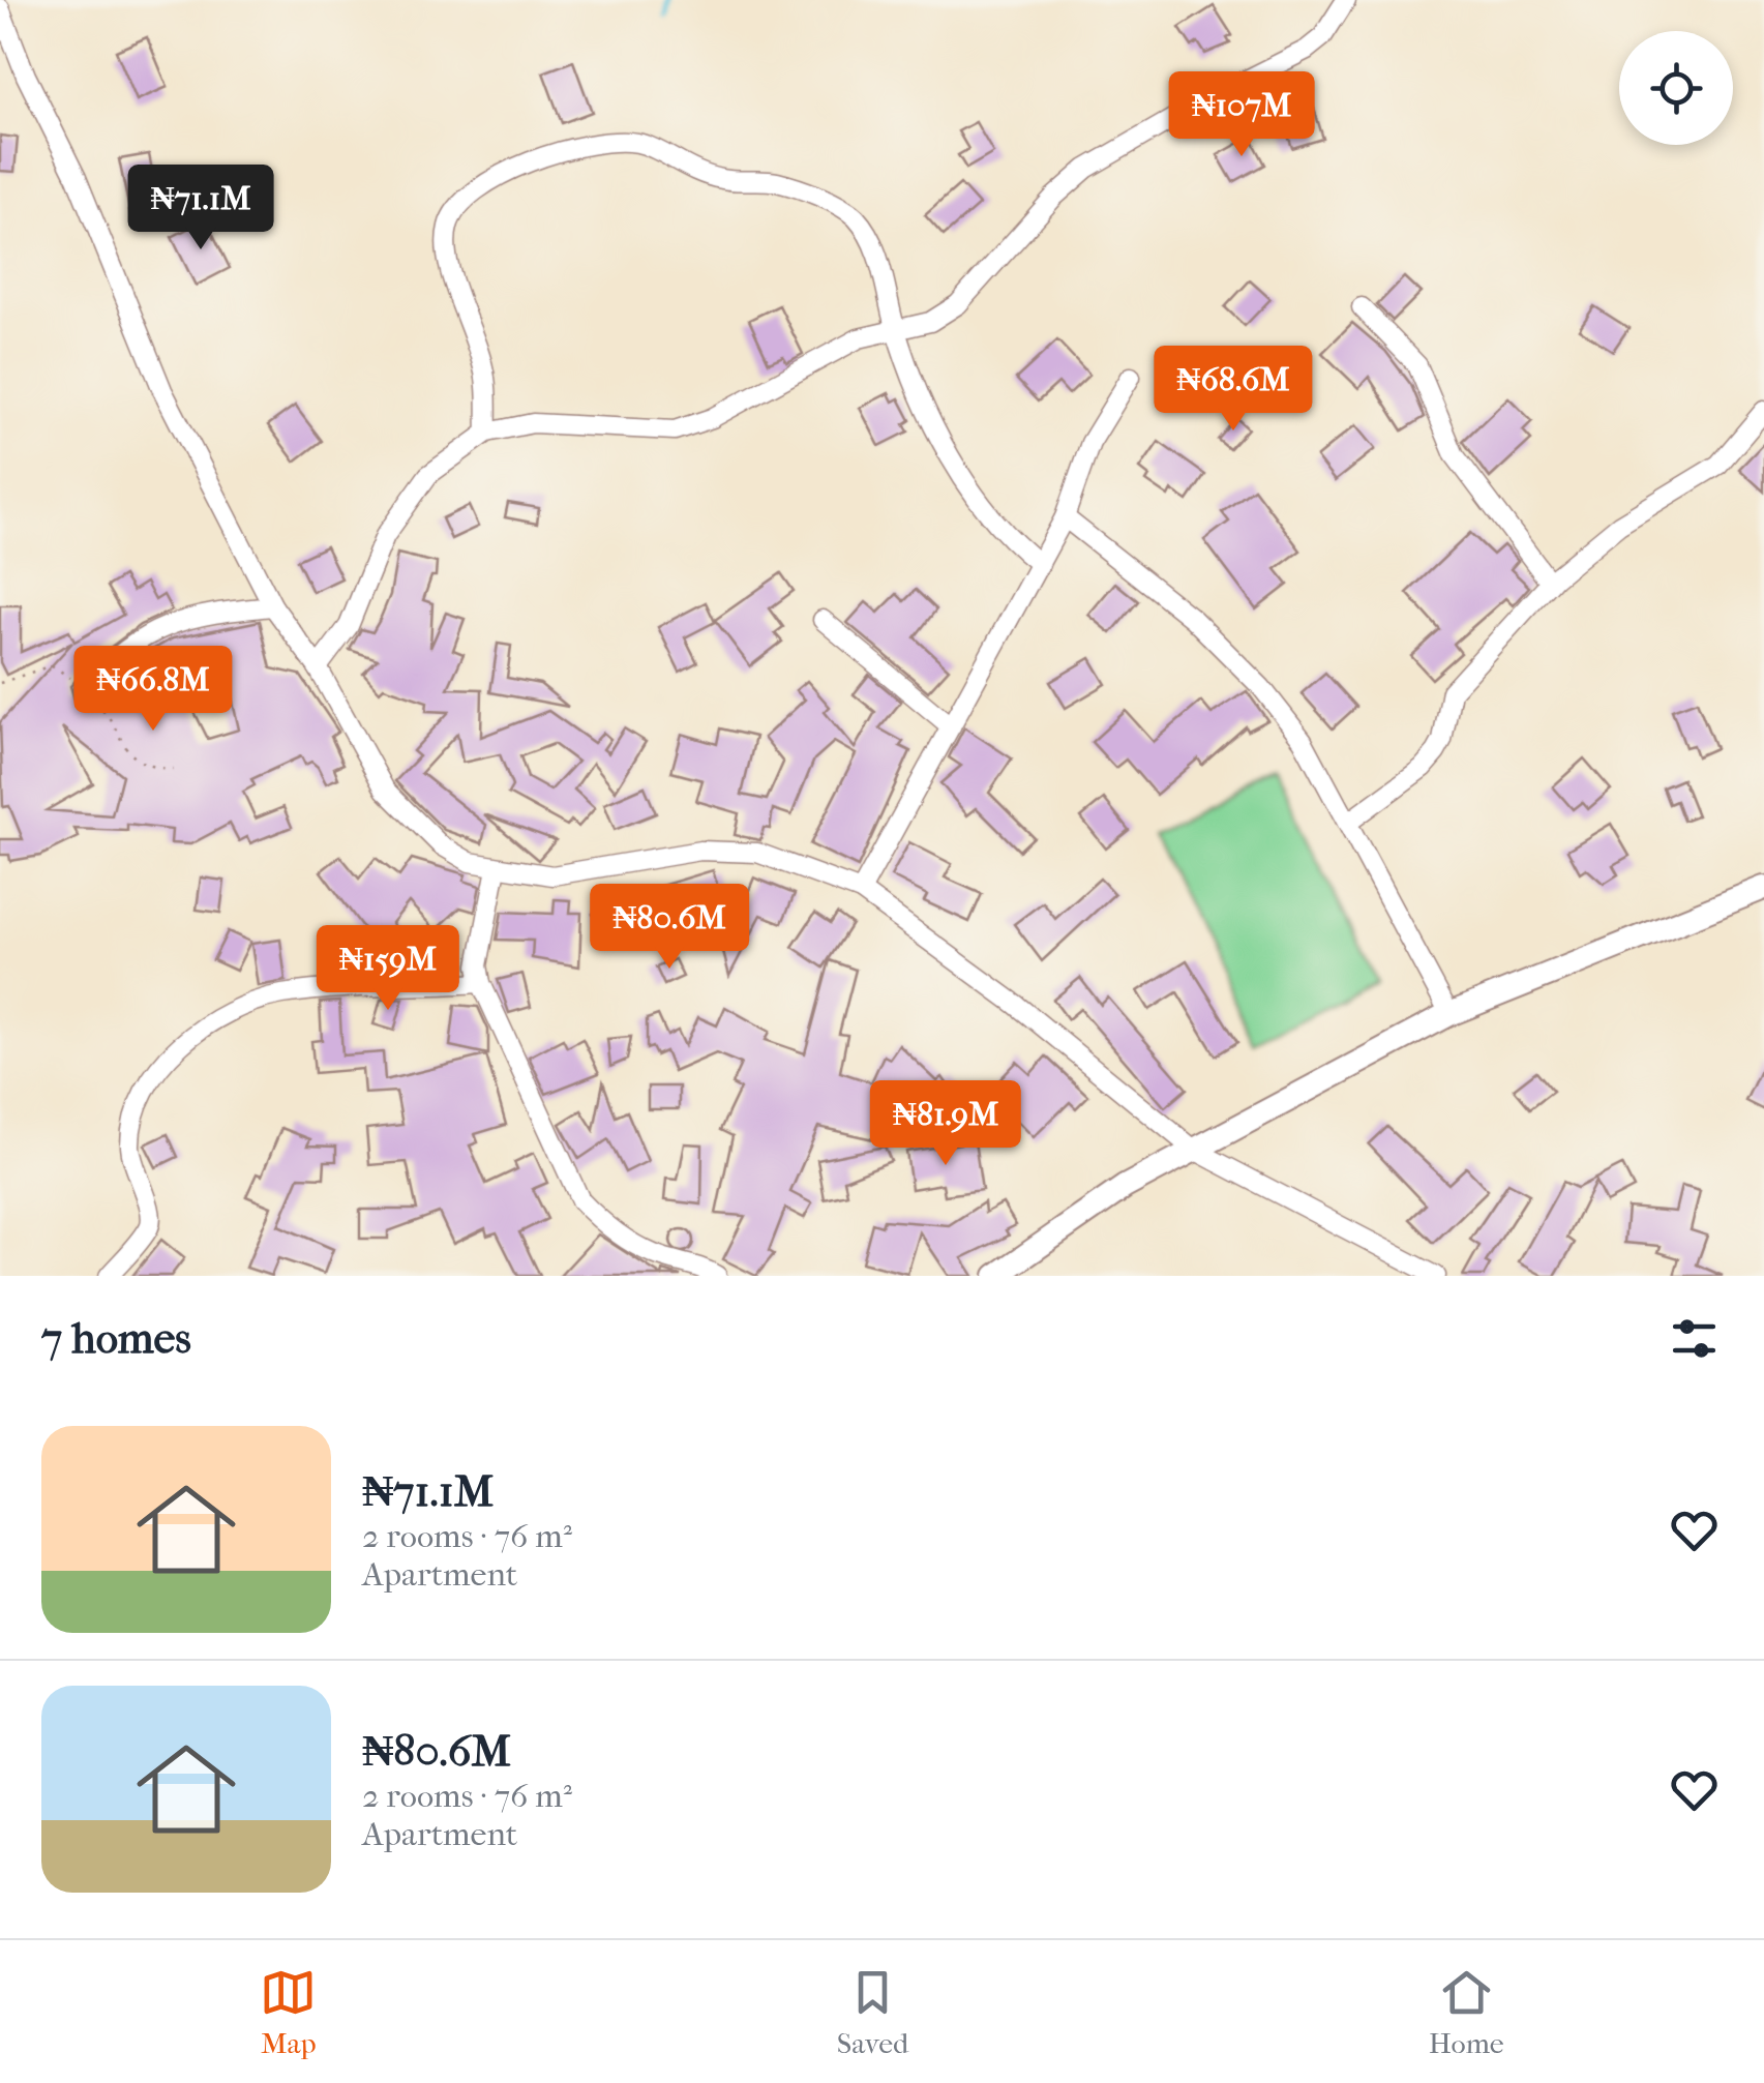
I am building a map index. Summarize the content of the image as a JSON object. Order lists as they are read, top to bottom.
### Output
{
  "page": {
    "price": [
      "₦107M",
      "₦71.1M",
      "₦68.6M",
      "₦66.8M",
      "₦80.6M",
      "₦159M",
      "₦81.9M"
    ],
    "heading": "7 homes",
    "list": [
      {
        "name": "₦71.1M",
        "note": "2 rooms · 76 m² · Apartment"
      },
      {
        "name": "₦80.6M",
        "note": "2 rooms · 76 m² · Apartment"
      }
    ],
    "tabs": ["Map", "Saved", "Home"]
  }
}
